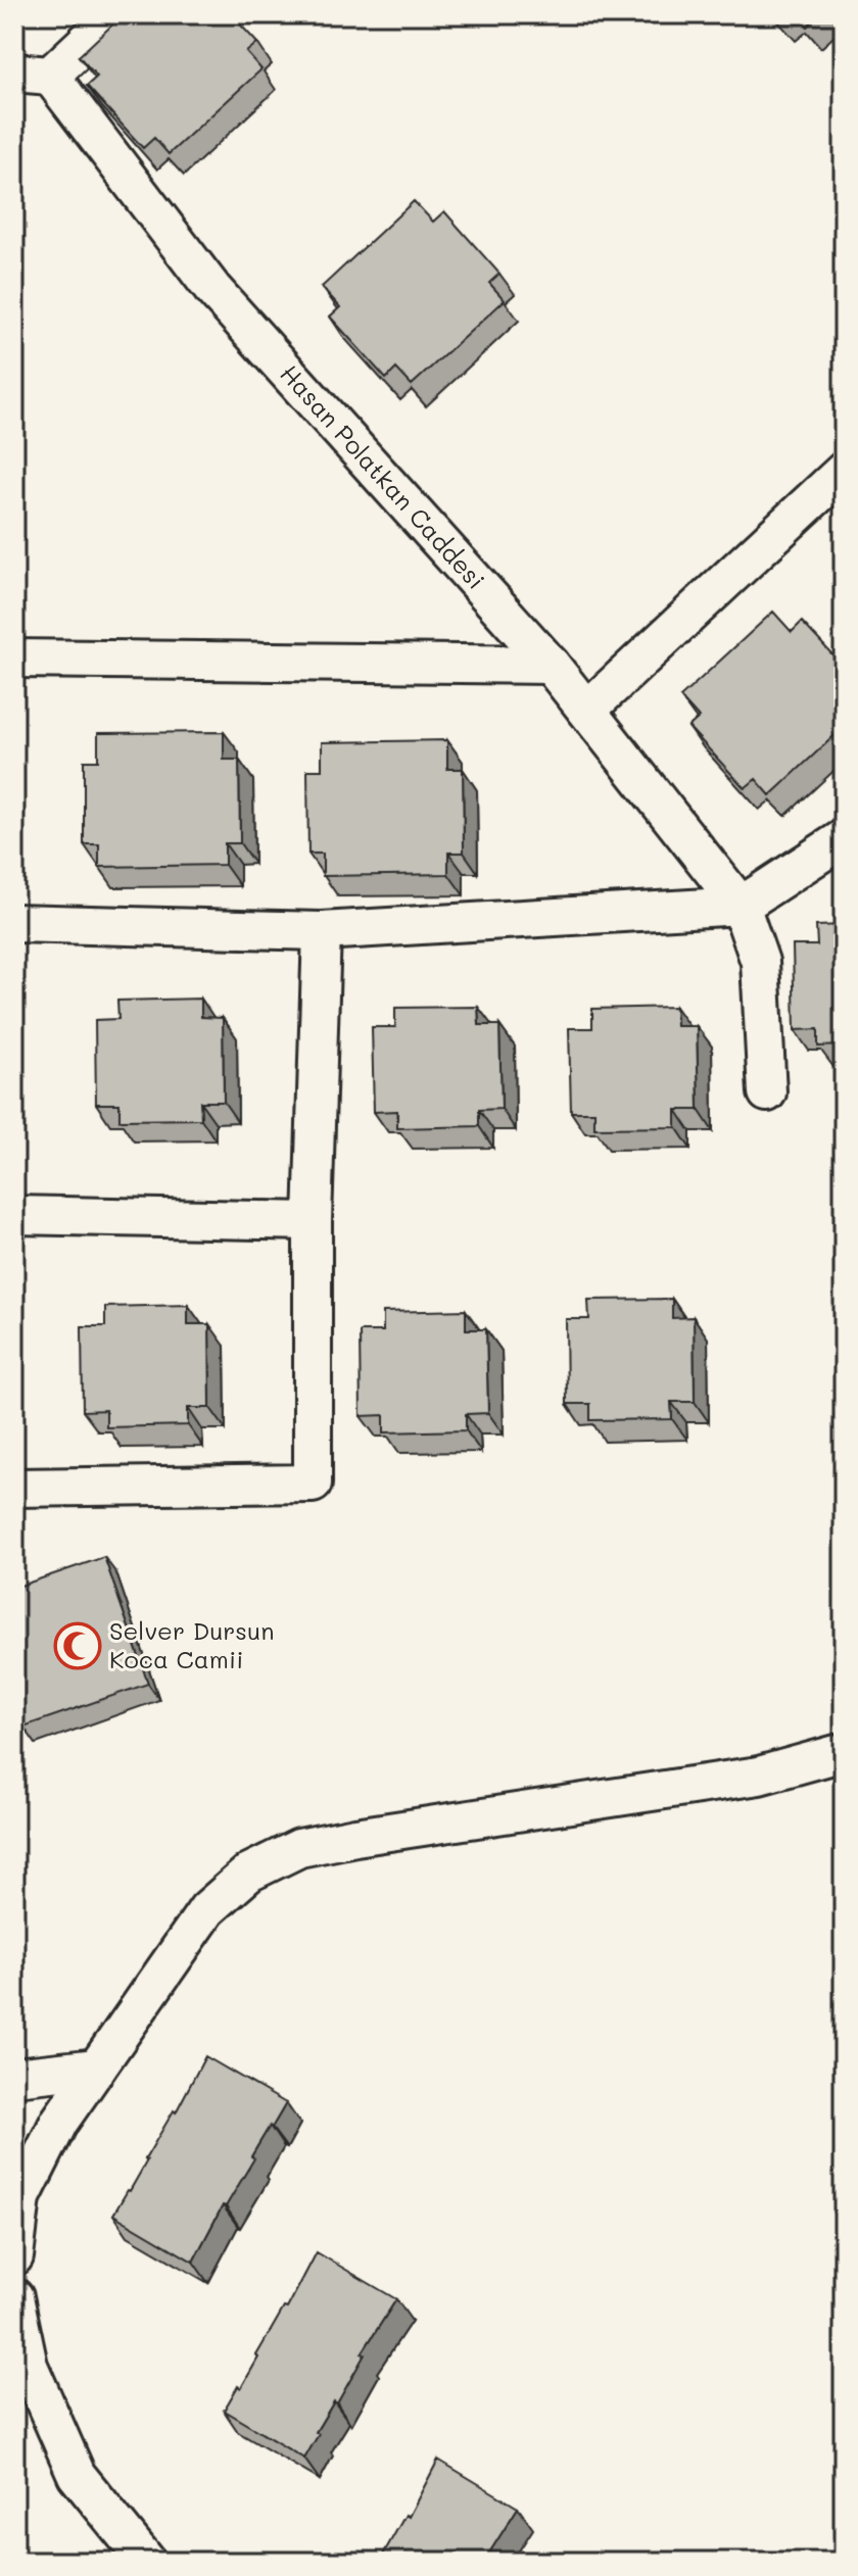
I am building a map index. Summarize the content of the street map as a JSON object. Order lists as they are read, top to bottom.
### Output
{
  "streets": {
    "street": ["Hasan Polatkan Caddesi"]
  },
  "places": {
    "mosque": ["Selver Dursun Koca Camii"]
  }
}
